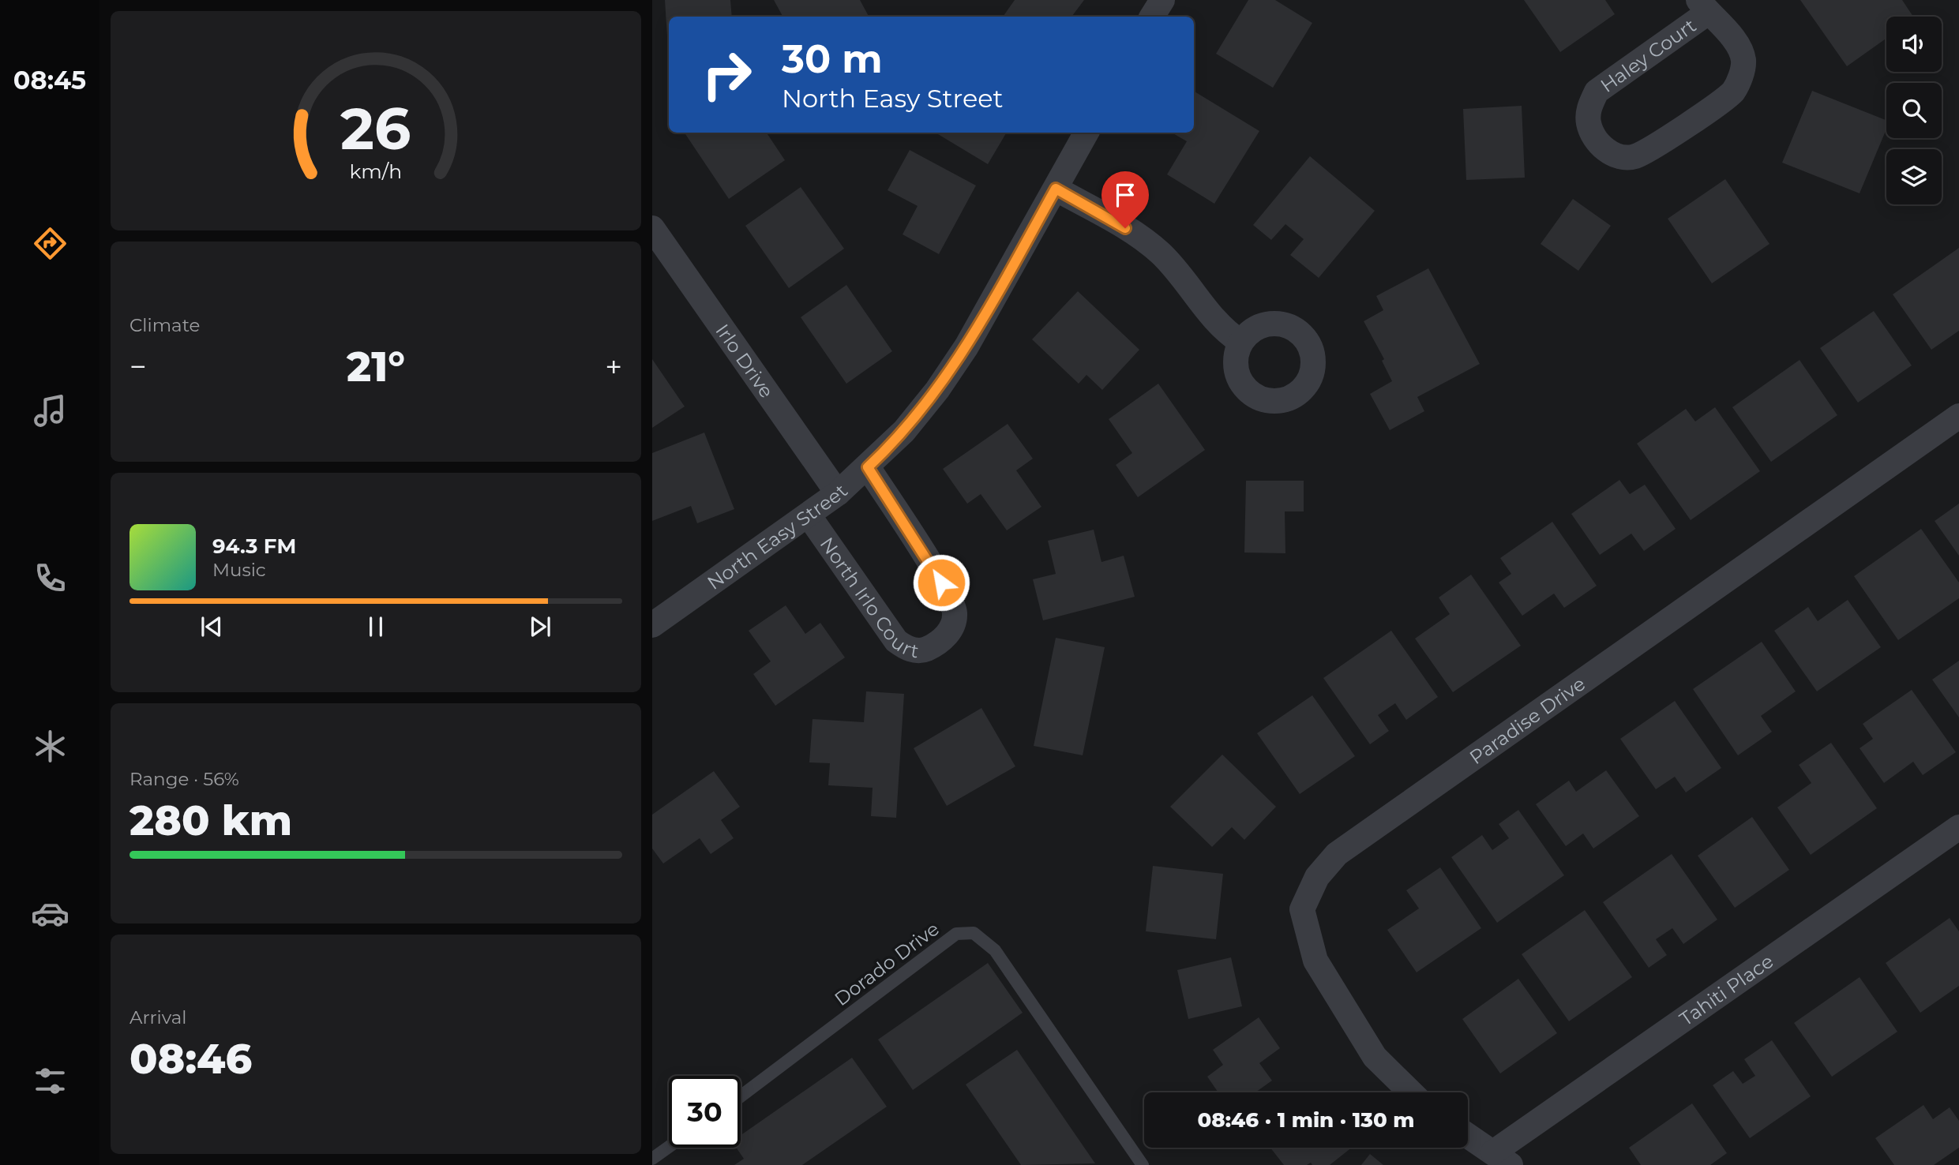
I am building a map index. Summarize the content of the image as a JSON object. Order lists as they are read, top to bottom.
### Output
{
  "streets": {
    "street": [
      "Haley Court",
      "Irlo Drive",
      "North Easy Street",
      "North Irlo Court",
      "Paradise Drive",
      "Tahiti Place"
    ],
    "lane": ["Dorado Drive"]
  },
  "crossings": [
    ["Irlo Drive", "North Easy Street"],
    ["North Easy Street", "North Irlo Court"]
  ],
  "page": {
    "tabs": "08:45",
    "turn": ["30 m", "North Easy Street"],
    "tile": [
      "Climate",
      ["Range · 56%", "280 km"],
      ["Arrival", "08:46"]
    ],
    "heat": ["−", "21°", "+"],
    "song": ["94.3 FM", "Music"],
    "limit": "30",
    "trip": "08:46 · 1 min · 130 m",
    "gauge": ["26", "km/h"]
  }
}
